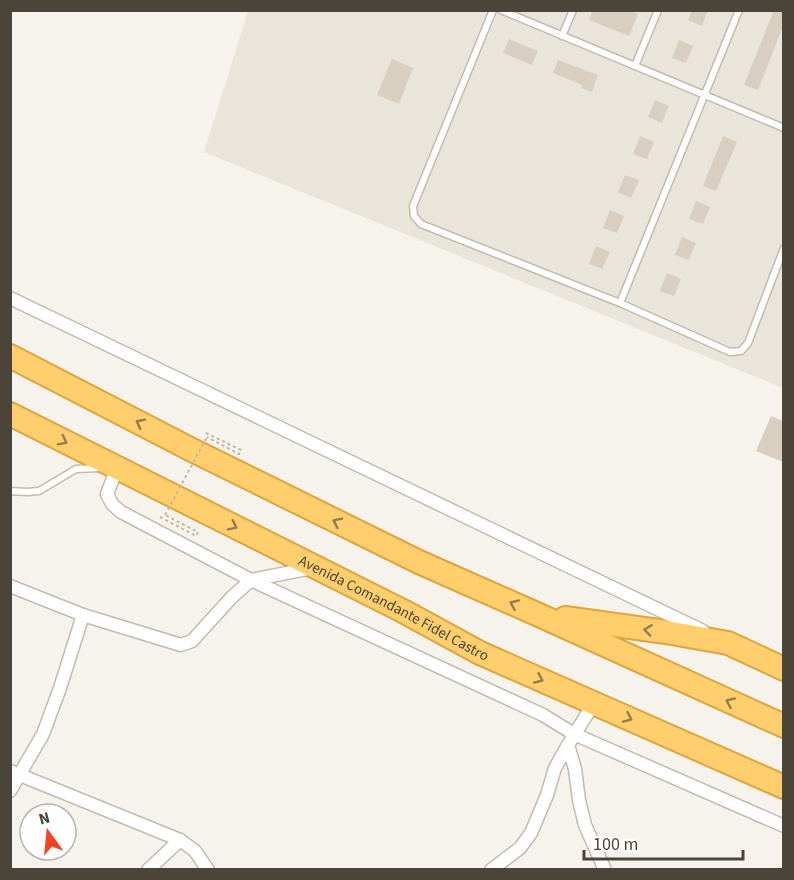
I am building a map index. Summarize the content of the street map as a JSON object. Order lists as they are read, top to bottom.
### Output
{
  "streets": {
    "highway": ["Avenida Comandante Fidel Castro"]
  },
  "scale_bar": "100 m",
  "north": "top"
}
